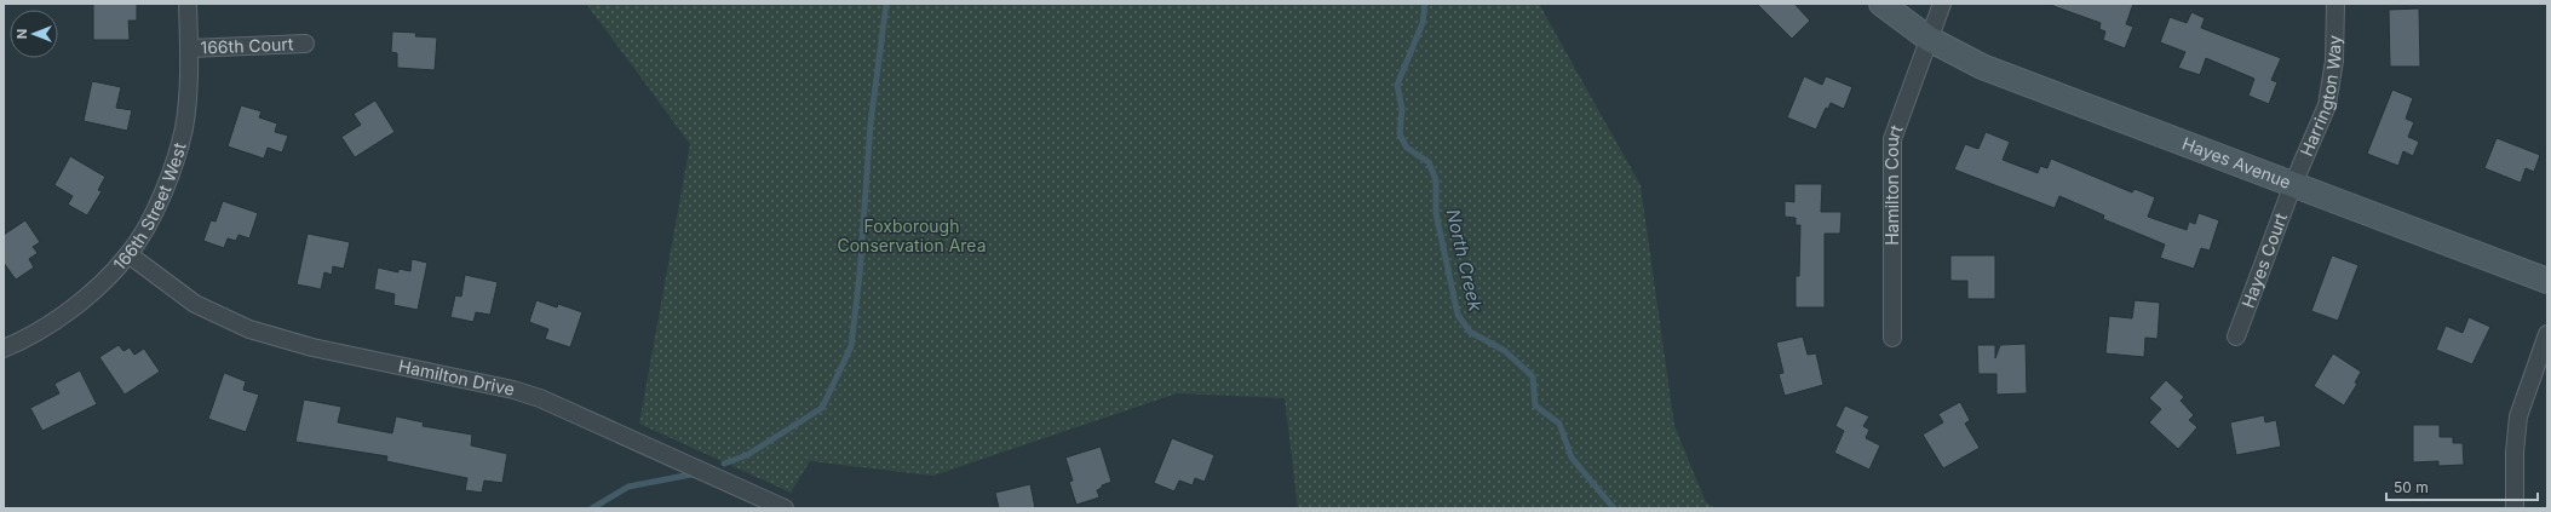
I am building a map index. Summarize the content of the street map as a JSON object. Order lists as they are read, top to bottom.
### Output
{
  "streets": {
    "street": [
      "166th Court",
      "Harrington Way",
      "Hayes Avenue",
      "Hamilton Court",
      "166th Street West",
      "Hayes Court",
      "Hamilton Drive"
    ]
  },
  "crossings": [
    ["166th Court", "166th Street West"],
    ["Harrington Way", "Hayes Avenue"],
    ["Harrington Way", "Hayes Court"],
    ["Hayes Avenue", "Hamilton Court"],
    ["Hayes Avenue", "Hayes Court"],
    ["166th Street West", "Hamilton Drive"]
  ],
  "water": ["North Creek"],
  "parks": ["Foxborough Conservation Area"],
  "scale_bar": "50 m",
  "north": "left"
}
